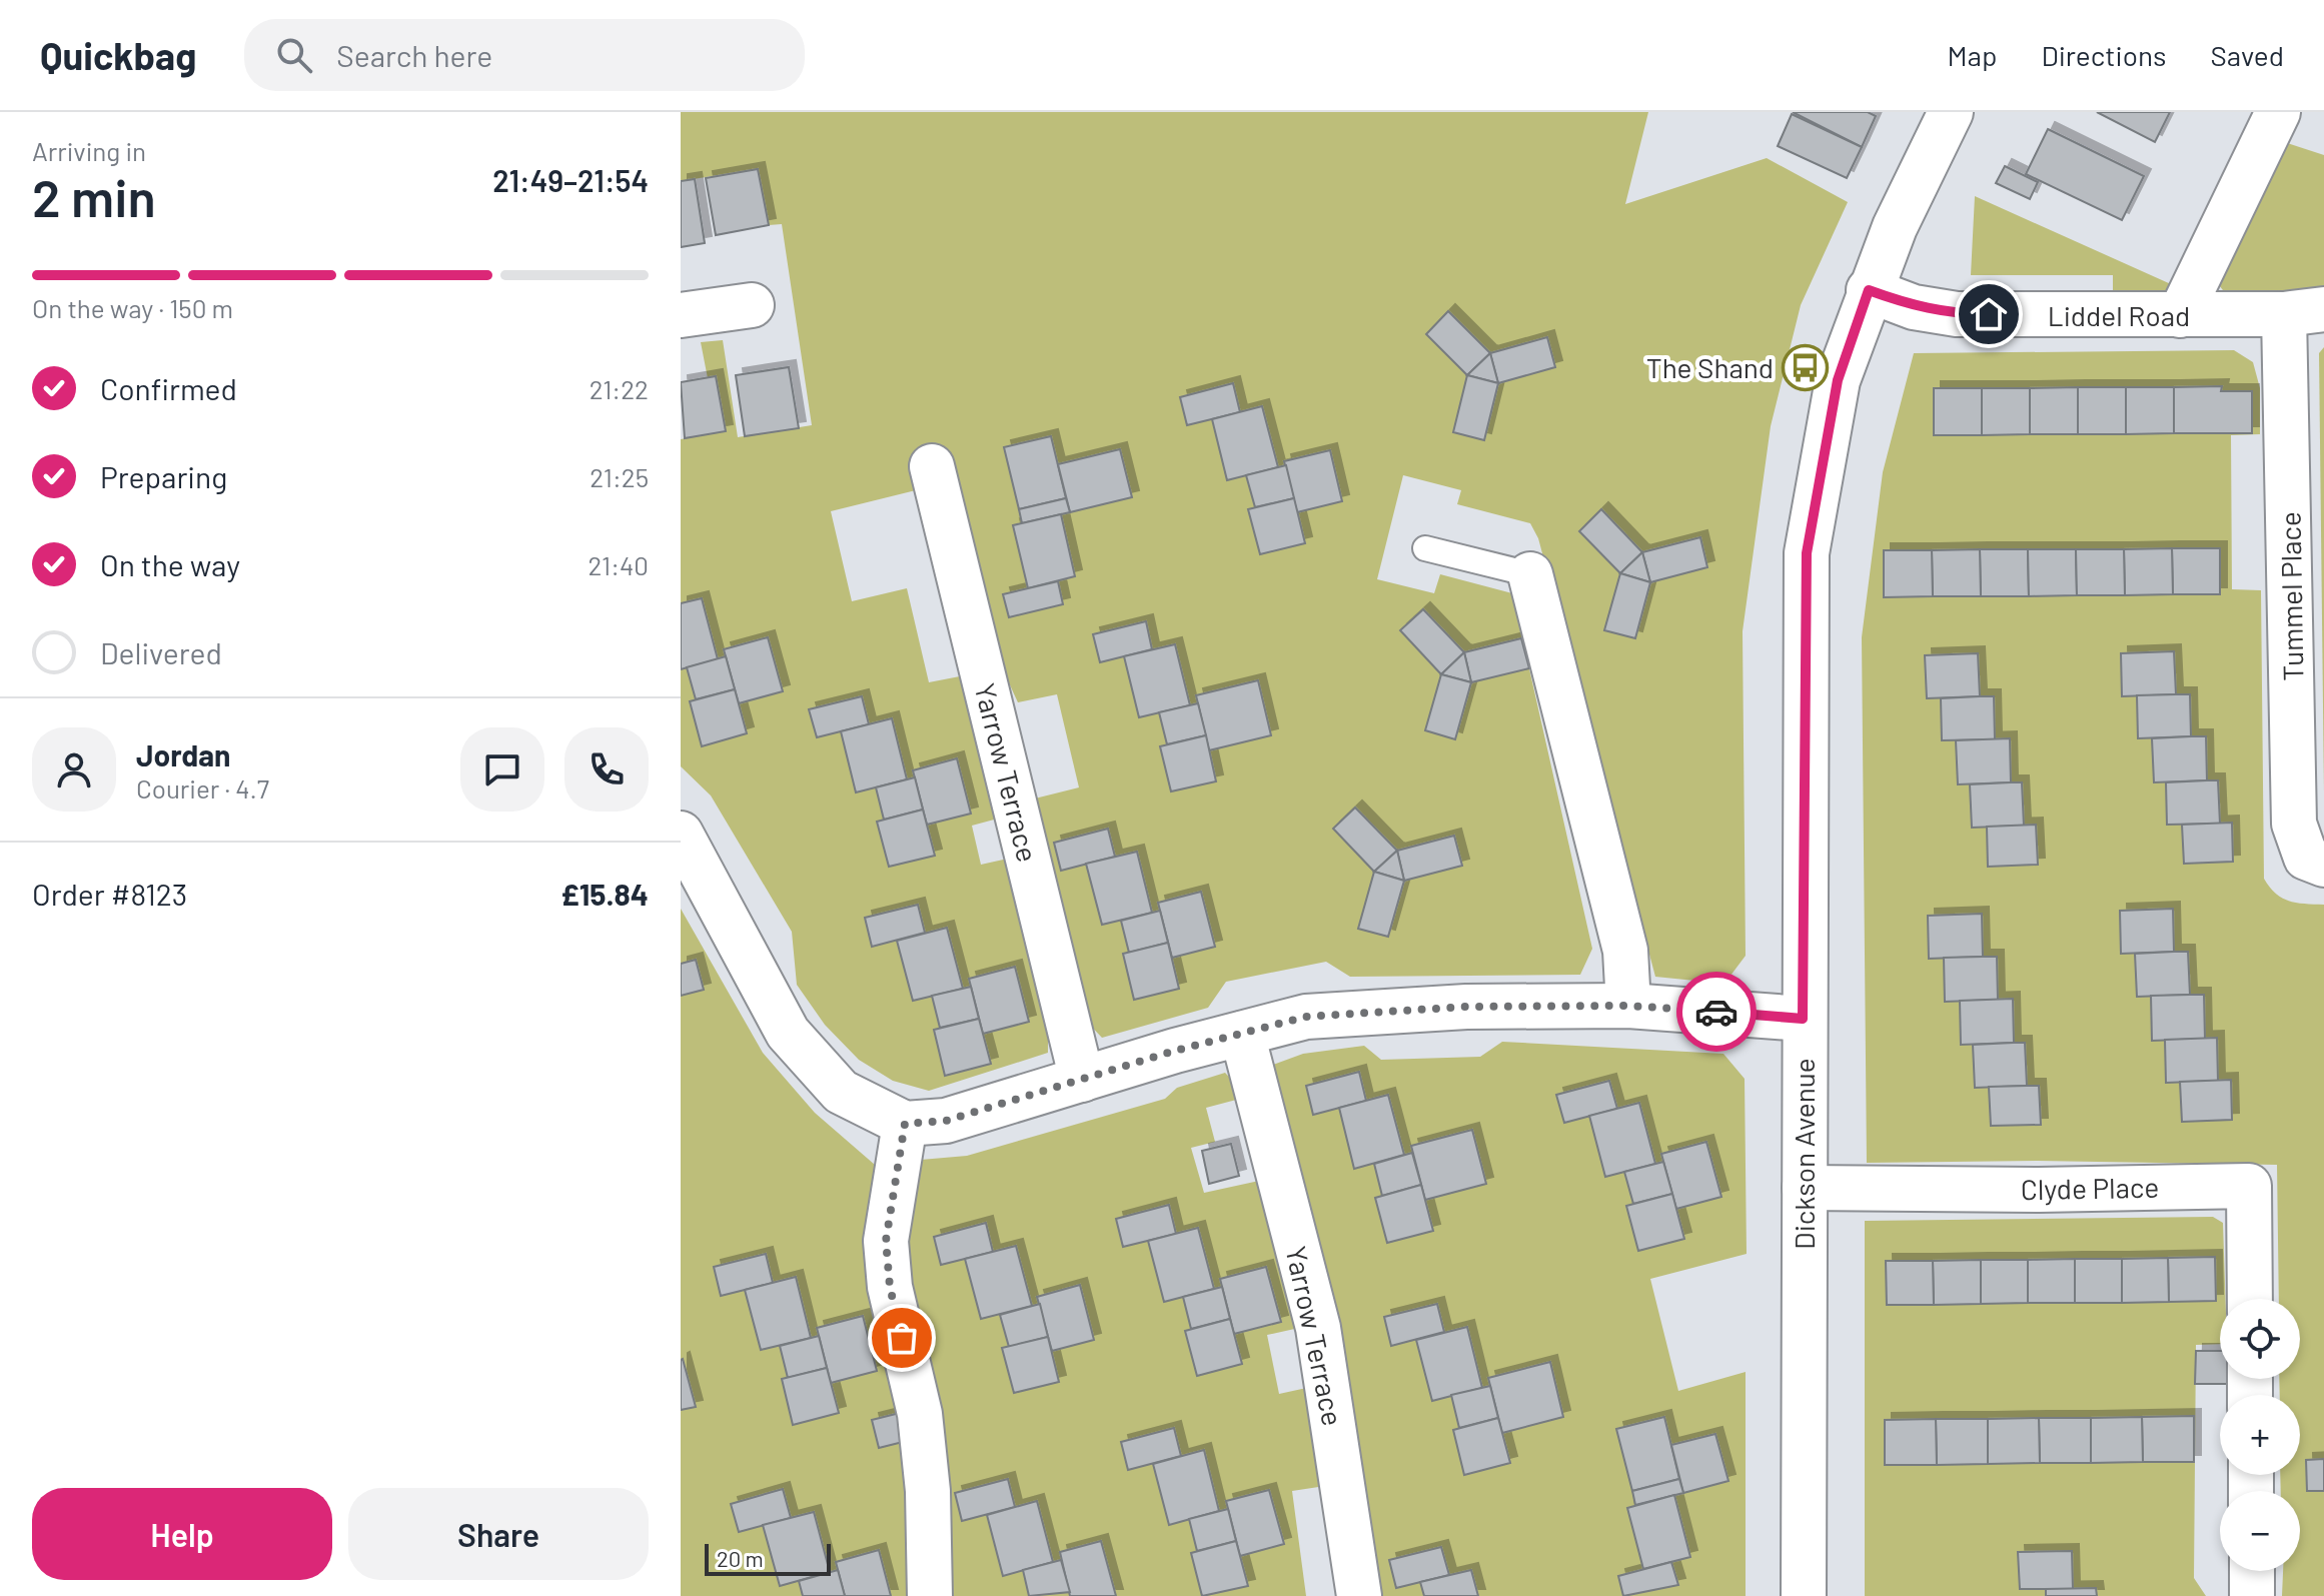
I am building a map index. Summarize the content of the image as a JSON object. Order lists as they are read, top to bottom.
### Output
{
  "streets": {
    "street": [
      "Liddel Road",
      "Tummel Place",
      "Yarrow Terrace",
      "Dickson Avenue",
      "Clyde Place"
    ]
  },
  "crossings": [
    ["Liddel Road", "Tummel Place"],
    ["Liddel Road", "Dickson Avenue"],
    ["Dickson Avenue", "Clyde Place"]
  ],
  "places": {
    "bus stop": ["The Shand"]
  },
  "scale_bar": "20 m",
  "page": {
    "header": "Quickbag",
    "search": "Search here",
    "nav": ["Map", "Directions", "Saved"],
    "heading": ["2 min", "Arriving in", "21:49–21:54"],
    "panel": [
      "Jordan",
      "Courier · 4.7",
      "Order #8123",
      "£15.84"
    ],
    "bar": "On the way · 150 m",
    "list": [
      ["Confirmed", "21:22"],
      ["Preparing", "21:25"],
      ["On the way", "21:40"],
      "Delivered"
    ],
    "map_buttons": ["+", "−"],
    "buttons": ["Help", "Share"],
    "scale": "20 m"
  }
}
